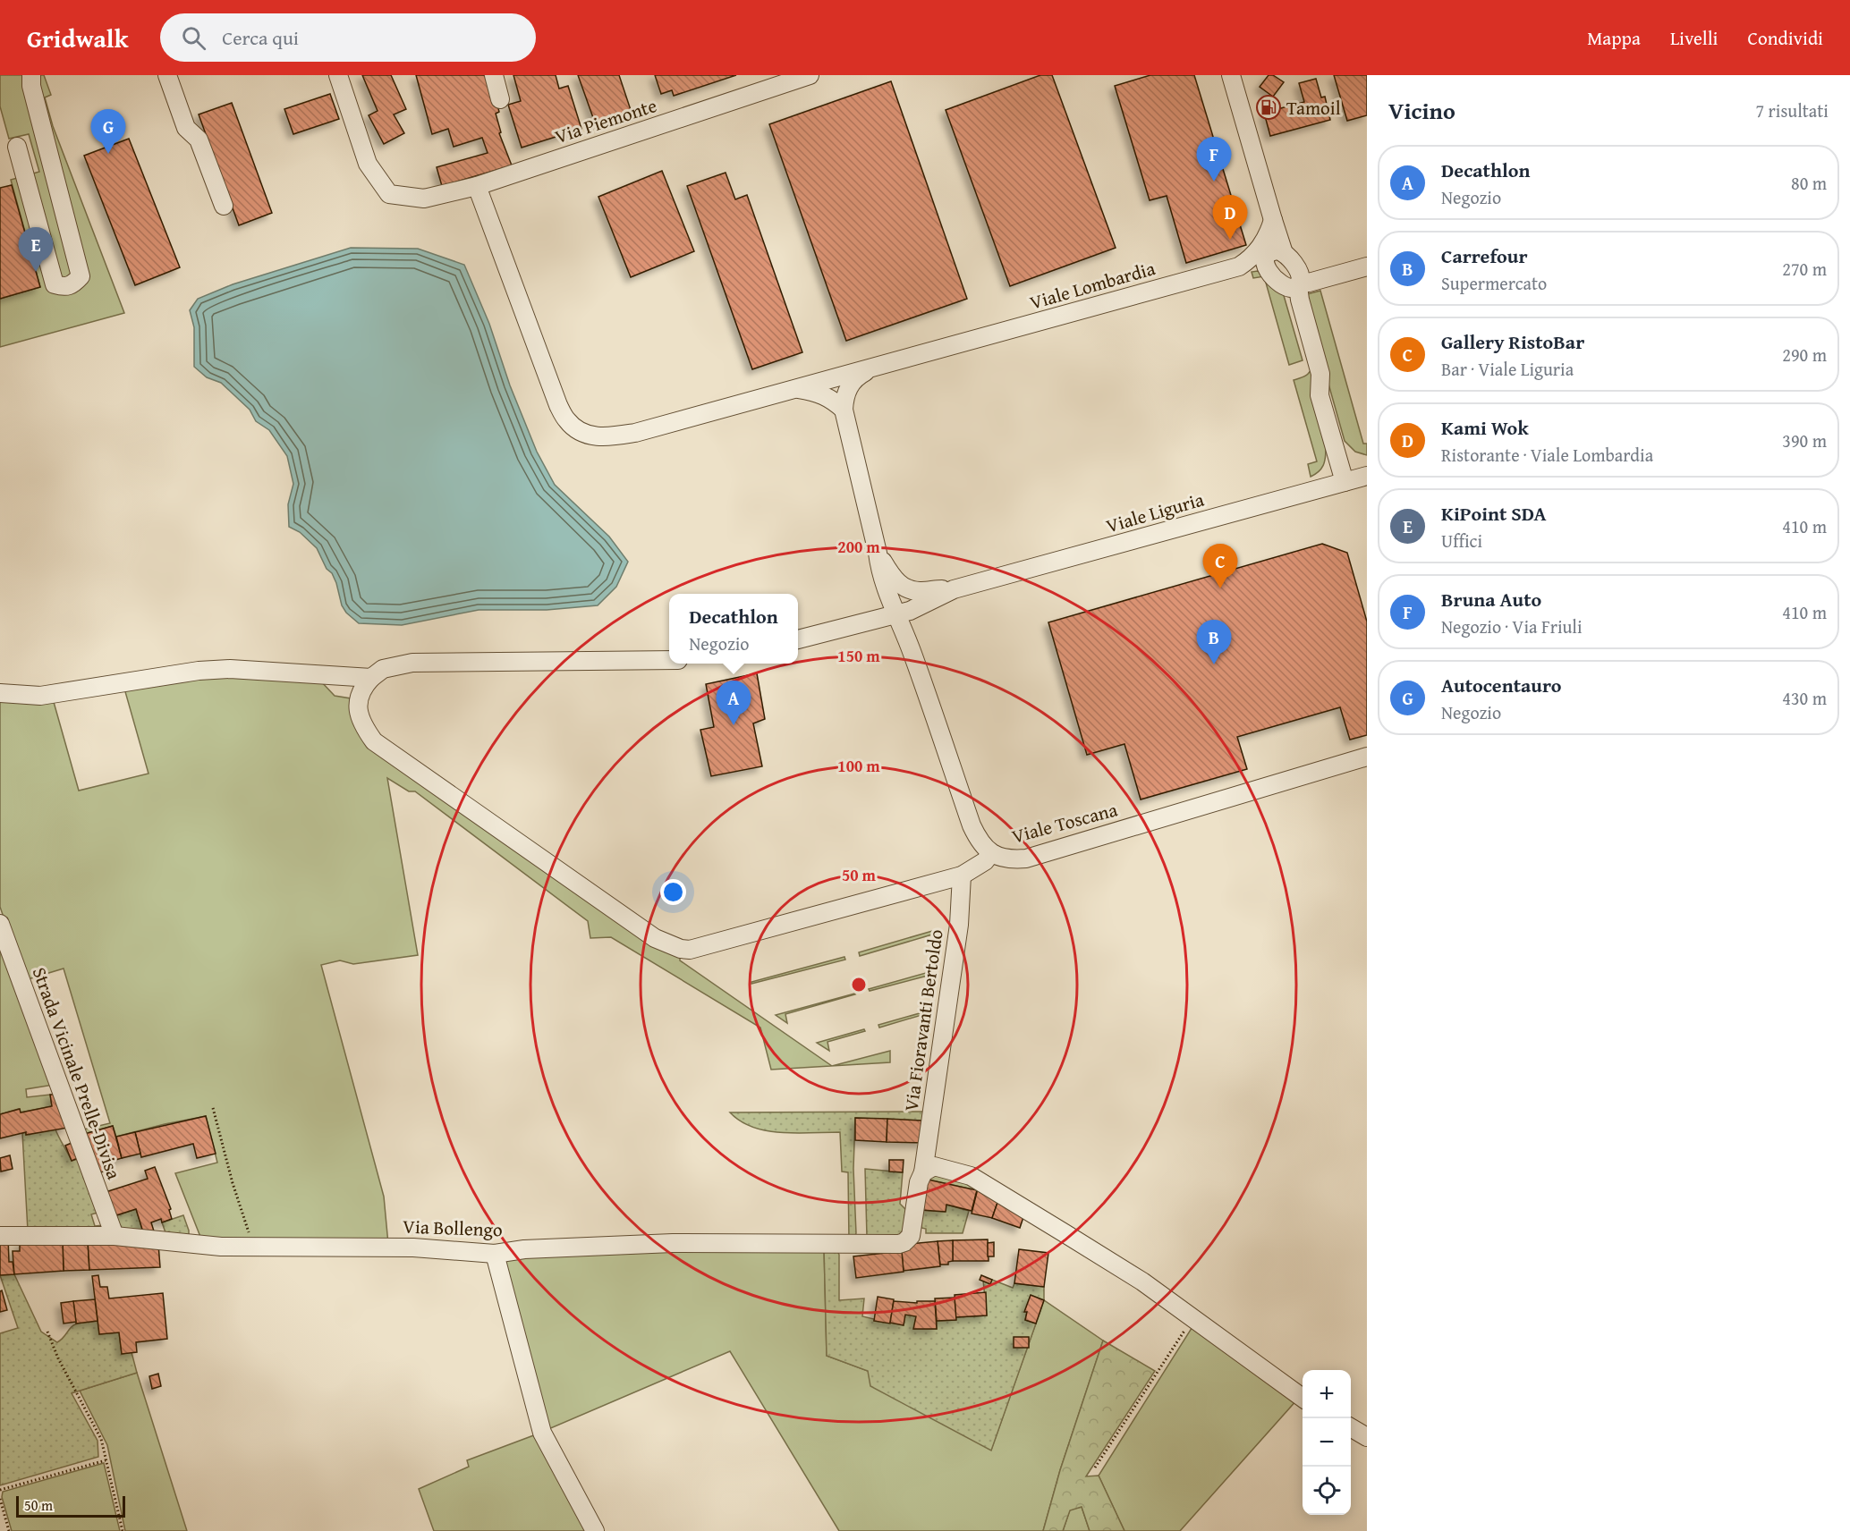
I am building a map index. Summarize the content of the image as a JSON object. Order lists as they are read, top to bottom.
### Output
{
  "streets": {
    "street": [
      "Via Piemonte",
      "Viale Lombardia",
      "Viale Liguria",
      "Viale Toscana",
      "Via Fioravanti Bertoldo",
      "Strada Vicinale Prelle-Divisa",
      "Via Bollengo"
    ]
  },
  "crossings": [
    ["Via Piemonte", "Viale Lombardia"],
    ["Via Fioravanti Bertoldo", "Via Bollengo"],
    ["Strada Vicinale Prelle-Divisa", "Via Bollengo"]
  ],
  "places": {
    "fuel station": ["Tamoil"]
  },
  "scale_bar": "50 m",
  "page": {
    "header": "Gridwalk",
    "search": "Cerca qui",
    "nav": ["Mappa", "Livelli", "Condividi"],
    "heading": ["Vicino", "7 risultati"],
    "pins": [
      "G",
      "F",
      "D",
      "E",
      "C",
      "B",
      "A"
    ],
    "list": [
      {
        "mark": "A",
        "name": "Decathlon",
        "note": "Negozio",
        "value": "80 m"
      },
      {
        "mark": "B",
        "name": "Carrefour",
        "note": "Supermercato",
        "value": "270 m"
      },
      {
        "mark": "C",
        "name": "Gallery RistoBar",
        "note": "Bar · Viale Liguria",
        "value": "290 m"
      },
      {
        "mark": "D",
        "name": "Kami Wok",
        "note": "Ristorante · Viale Lombardia",
        "value": "390 m"
      },
      {
        "mark": "E",
        "name": "KiPoint SDA",
        "note": "Uffici",
        "value": "410 m"
      },
      {
        "mark": "F",
        "name": "Bruna Auto",
        "note": "Negozio · Via Friuli",
        "value": "410 m"
      },
      {
        "mark": "G",
        "name": "Autocentauro",
        "note": "Negozio",
        "value": "430 m"
      }
    ],
    "popup": ["Decathlon", "Negozio"],
    "map_buttons": ["+", "−"],
    "scale": "50 m"
  },
  "rings": [
    "200 m",
    "150 m",
    "100 m",
    "50 m"
  ]
}
